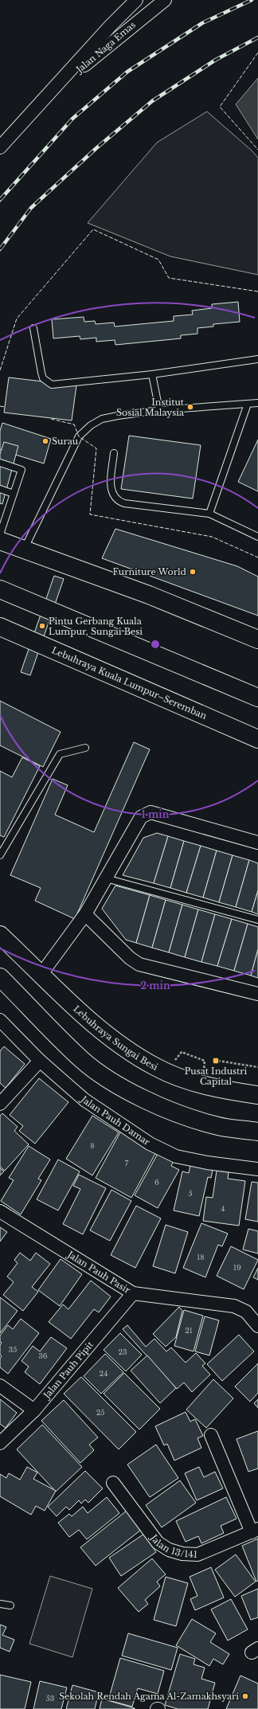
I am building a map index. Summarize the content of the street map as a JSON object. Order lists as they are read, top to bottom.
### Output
{
  "streets": {
    "highway": ["Lebuhraya Kuala Lumpur–Seremban", "Lebuhraya Sungai Besi"],
    "street": [
      "Jalan Naga Emas",
      "Jalan Pauh Damar",
      "Jalan Pauh Pasir",
      "Jalan Pauh Pipit",
      "Jalan 13/141"
    ]
  },
  "crossings": [
    ["Jalan Pauh Pasir", "Jalan Pauh Pipit"]
  ],
  "places": {
    "other": [
      "Institut Sosial Malaysia",
      "Surau",
      "Furniture World",
      "Pintu Gerbang Kuala Lumpur, Sungai Besi",
      "Sekolah Rendah Agama Al-Zamakhsyari"
    ],
    "transit": ["Pusat Industri Capital"]
  },
  "house_numbers": [
    "8",
    "7",
    "6",
    "5",
    "4",
    "18",
    "19",
    "21",
    "35",
    "23",
    "36",
    "24",
    "25",
    "53"
  ],
  "rings": ["1 min", "2 min"]
}
